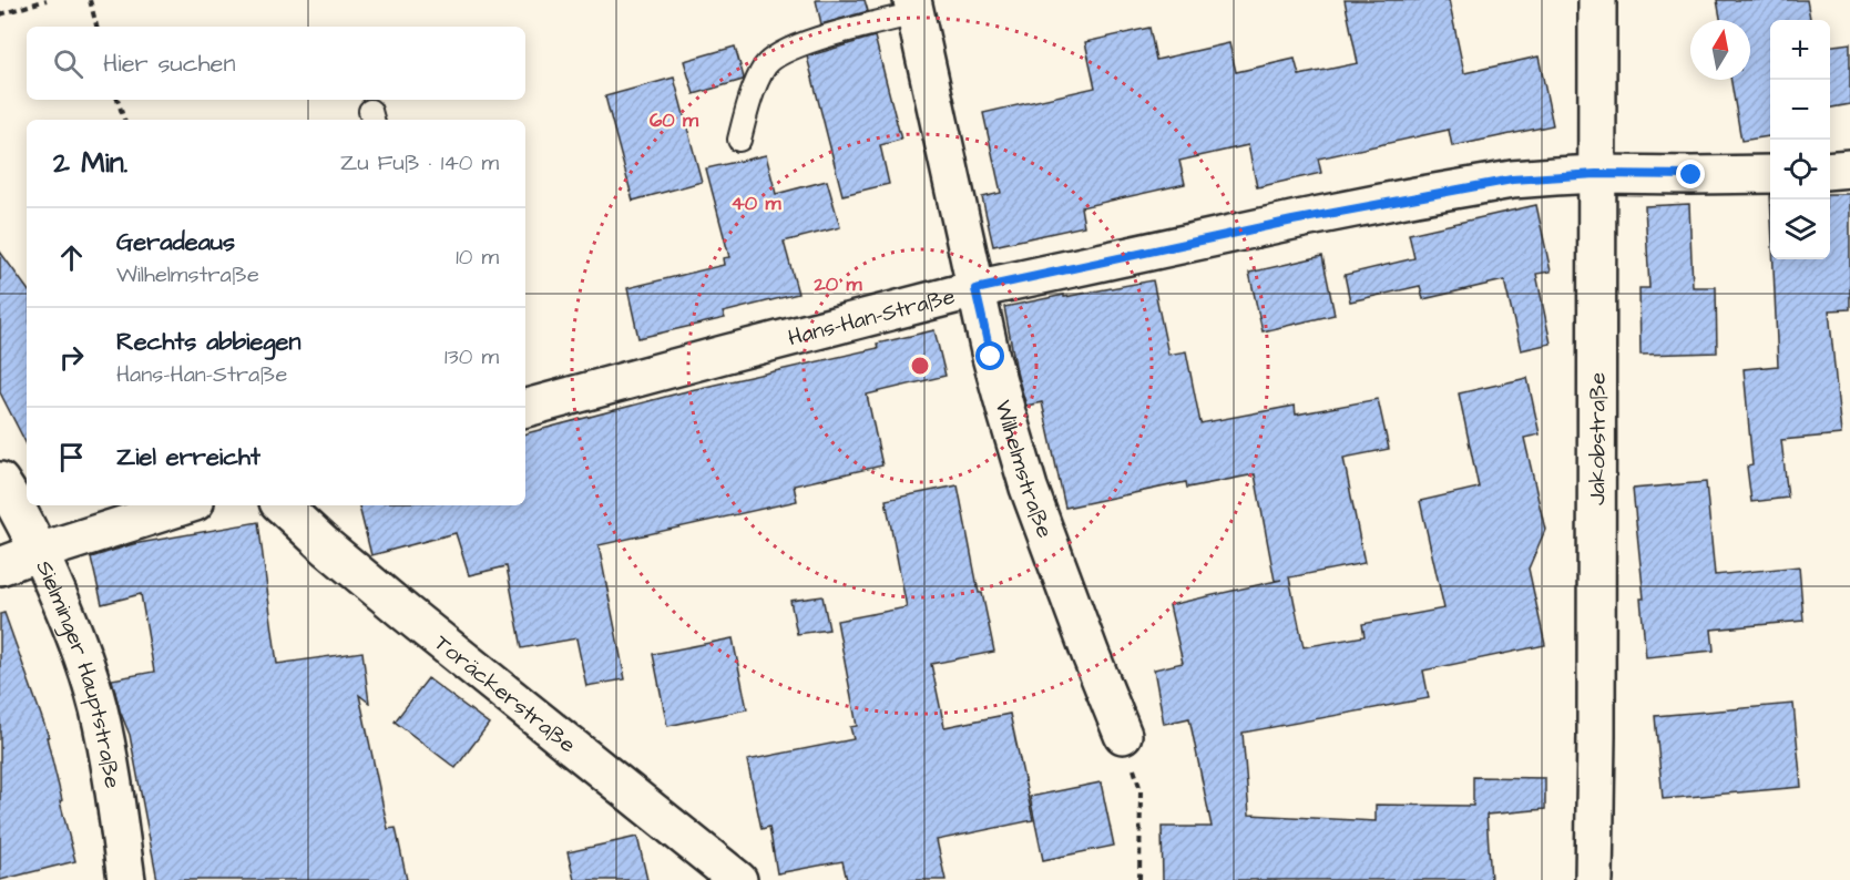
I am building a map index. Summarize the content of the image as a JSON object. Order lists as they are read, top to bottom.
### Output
{
  "streets": {
    "street": [
      "Hans-Han-Straße",
      "Jakobstraße",
      "Wilhelmstraße",
      "Sielminger Hauptstraße",
      "Toräckerstraße"
    ]
  },
  "crossings": [
    ["Hans-Han-Straße", "Jakobstraße"],
    ["Hans-Han-Straße", "Wilhelmstraße"]
  ],
  "north": "top",
  "page": {
    "map_buttons": ["+", "−"],
    "search": "Hier suchen",
    "heading": ["2 Min.", "Zu Fuß · 140 m"],
    "list": [
      ["Geradeaus", "Wilhelmstraße", "10 m"],
      ["Rechts abbiegen", "Hans-Han-Straße", "130 m"],
      "Ziel erreicht"
    ]
  },
  "rings": ["60 m", "40 m", "20 m"]
}
